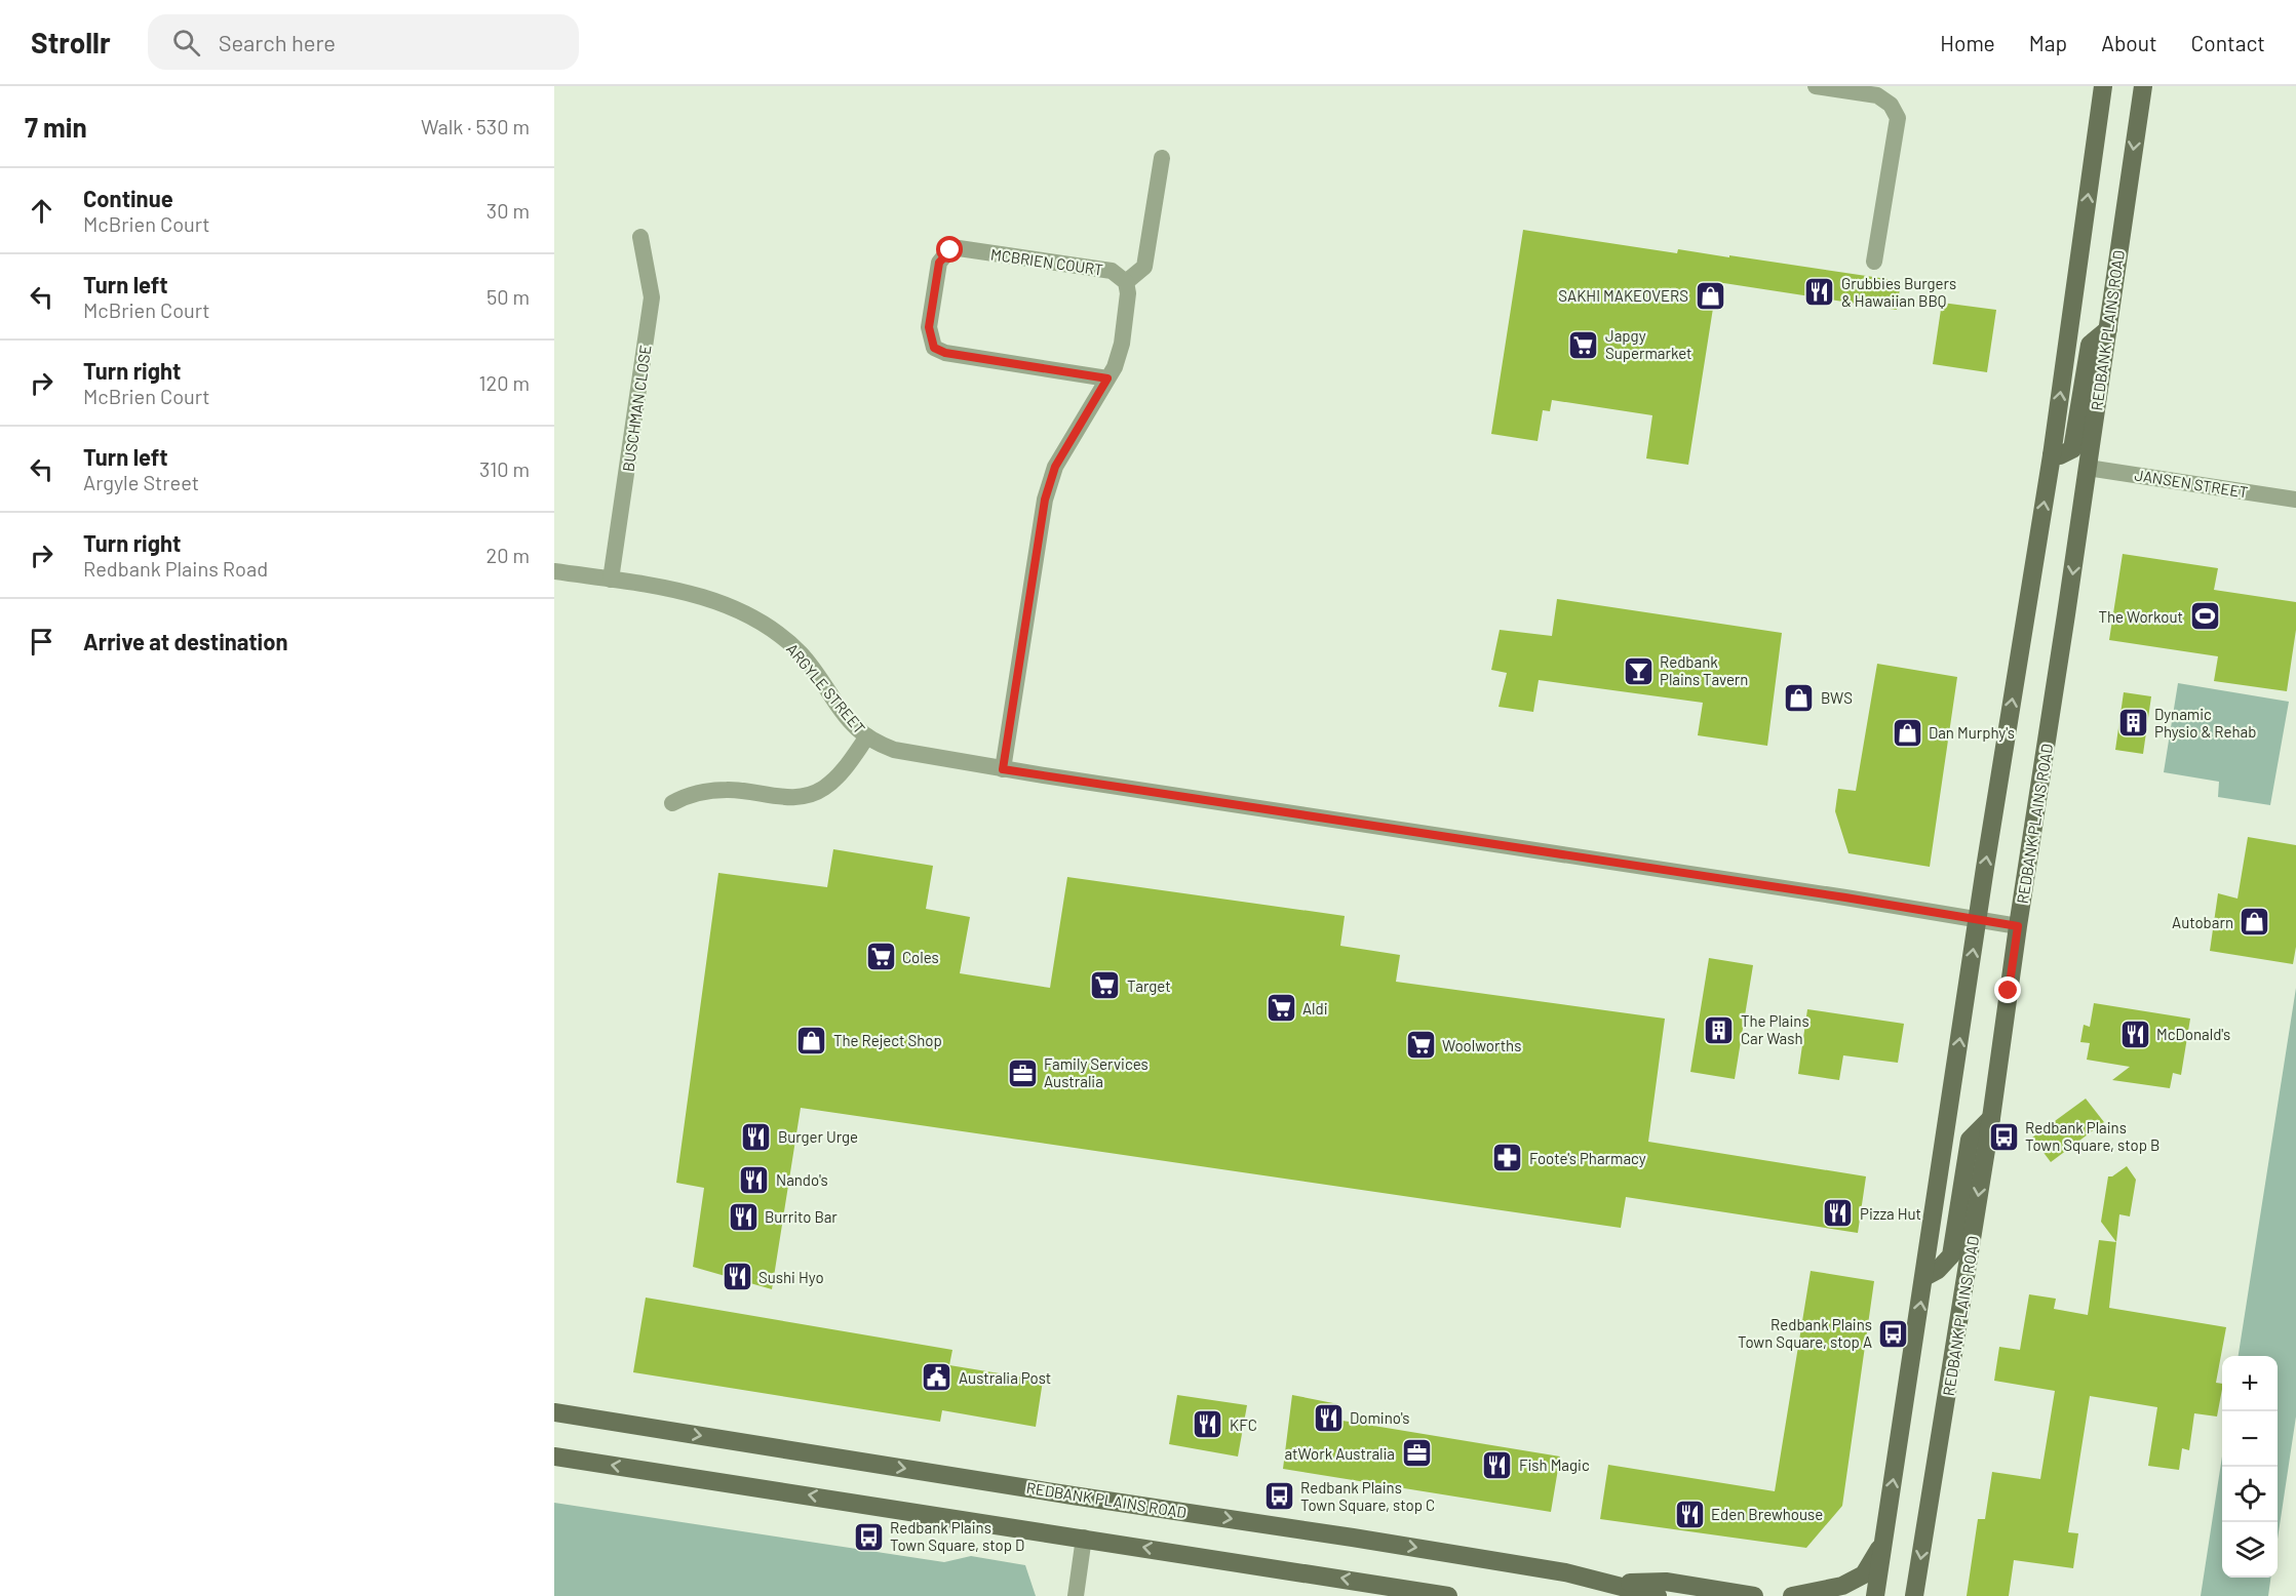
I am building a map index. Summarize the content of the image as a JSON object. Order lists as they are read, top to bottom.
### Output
{
  "streets": {
    "main road": ["REDBANK PLAINS ROAD"],
    "street": [
      "MCBRIEN COURT",
      "BUSCHMAN CLOSE",
      "JANSEN STREET",
      "ARGYLE STREET"
    ]
  },
  "crossings": [
    ["REDBANK PLAINS ROAD", "JANSEN STREET"],
    ["REDBANK PLAINS ROAD", "ARGYLE STREET"],
    ["BUSCHMAN CLOSE", "ARGYLE STREET"]
  ],
  "places": {
    "restaurant": [
      "Grubbies Burgers & Hawaiian BBQ",
      "McDonald's",
      "Burger Urge",
      "Nando's",
      "Pizza Hut",
      "Burrito Bar",
      "Sushi Hyo",
      "Domino's",
      "KFC",
      "Fish Magic",
      "Eden Brewhouse"
    ],
    "shop": [
      "SAKHI MAKEOVERS",
      "BWS",
      "Dan Murphy's",
      "Autobarn",
      "The Reject Shop"
    ],
    "supermarket": [
      "Japgy Supermarket",
      "Coles",
      "Target",
      "Aldi",
      "Woolworths"
    ],
    "sports": ["The Workout"],
    "bar": ["Redbank Plains Tavern"],
    "building": ["Dynamic Physio & Rehab", "The Plains Car Wash"],
    "office": ["Family Services Australia", "atWork Australia"],
    "bus stop": [
      "Redbank Plains Town Square, stop B",
      "Redbank Plains Town Square, stop A",
      "Redbank Plains Town Square, stop C",
      "Redbank Plains Town Square, stop D"
    ],
    "pharmacy": ["Foote's Pharmacy"],
    "public building": ["Australia Post"]
  },
  "page": {
    "header": "Strollr",
    "search": "Search here",
    "nav": [
      "Home",
      "Map",
      "About",
      "Contact"
    ],
    "heading": ["7 min", "Walk · 530 m"],
    "list": [
      ["Continue", "McBrien Court", "30 m"],
      ["Turn left", "McBrien Court", "50 m"],
      ["Turn right", "McBrien Court", "120 m"],
      ["Turn left", "Argyle Street", "310 m"],
      ["Turn right", "Redbank Plains Road", "20 m"],
      "Arrive at destination"
    ],
    "map_buttons": ["+", "−"]
  }
}
